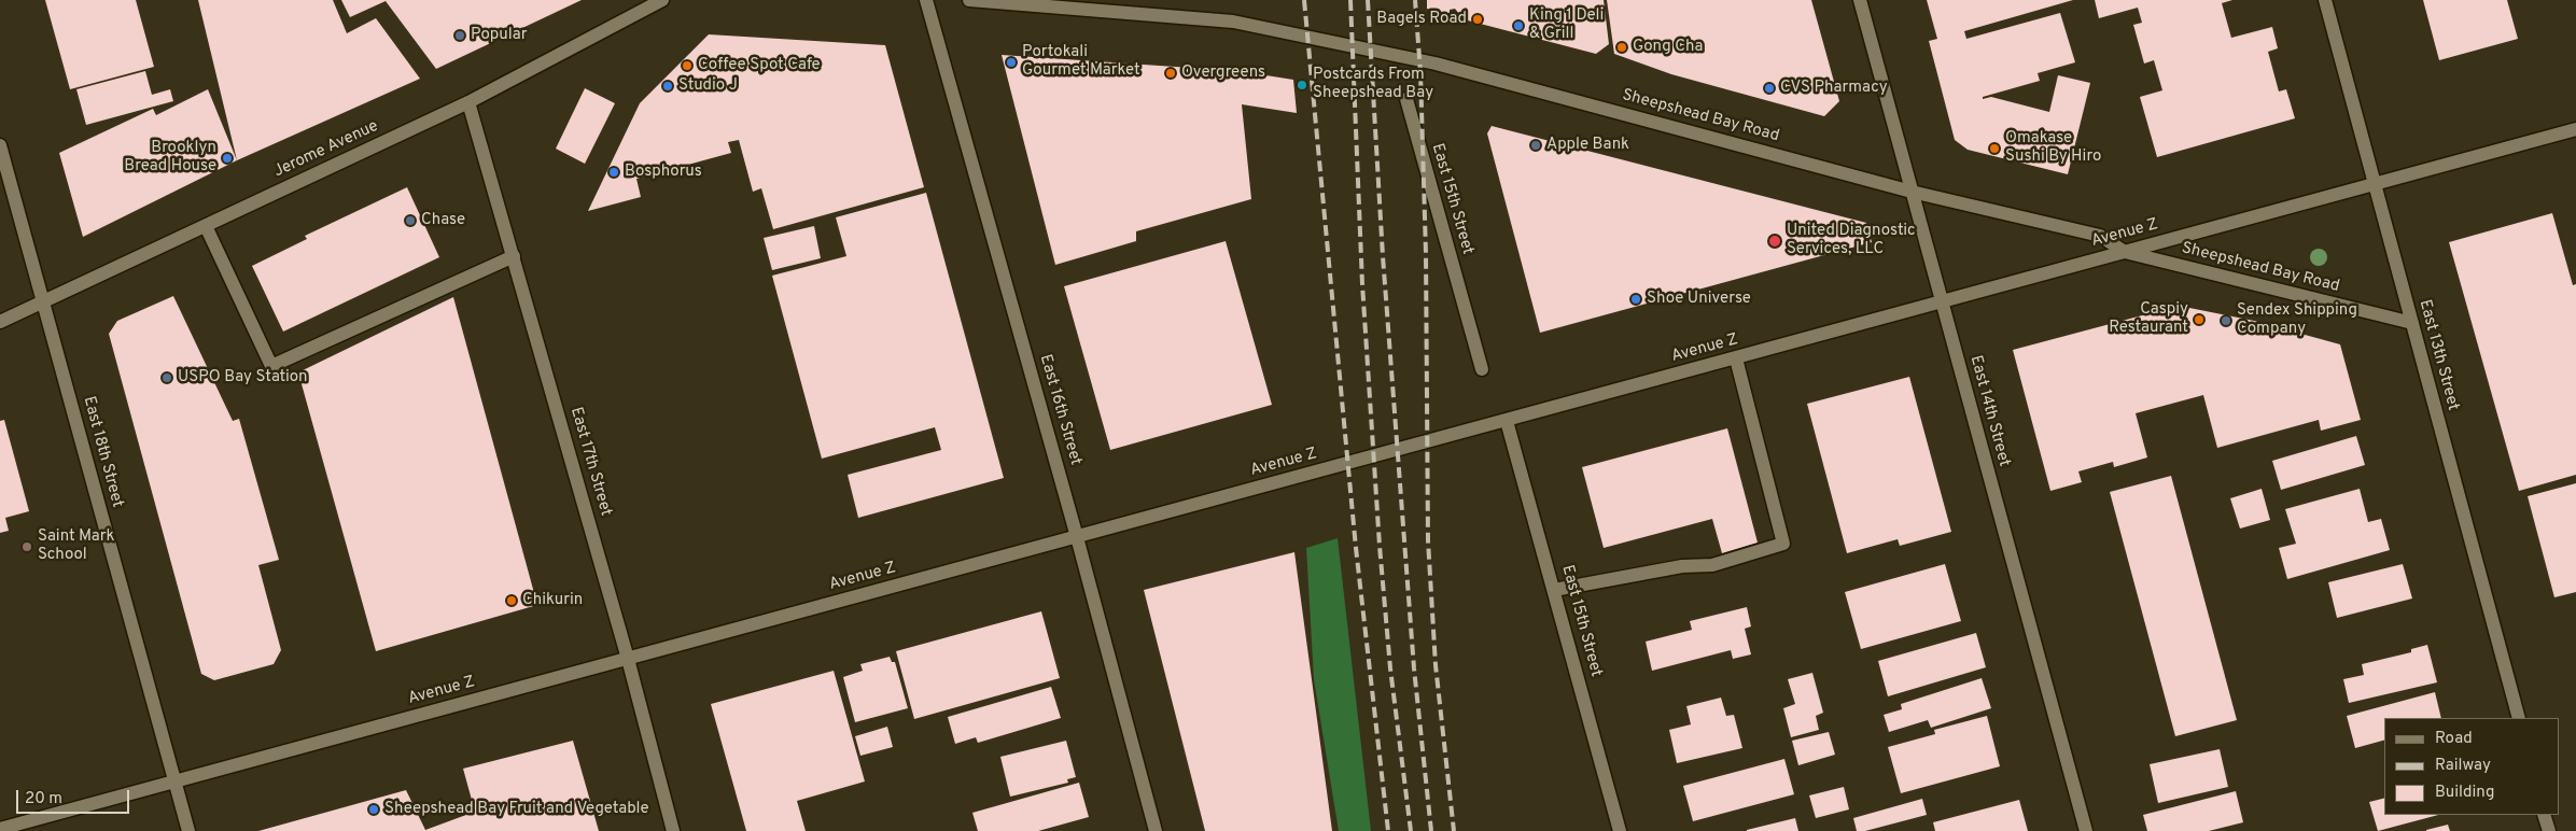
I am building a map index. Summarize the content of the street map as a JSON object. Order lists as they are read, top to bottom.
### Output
{
  "streets": {
    "street": [
      "Sheepshead Bay Road",
      "Jerome Avenue",
      "East 15th Street",
      "Avenue Z",
      "East 13th Street",
      "East 16th Street",
      "East 14th Street",
      "East 18th Street",
      "East 17th Street"
    ]
  },
  "crossings": [
    ["Sheepshead Bay Road", "Avenue Z"],
    ["Sheepshead Bay Road", "East 13th Street"],
    ["Sheepshead Bay Road", "East 14th Street"],
    ["Jerome Avenue", "East 18th Street"],
    ["Jerome Avenue", "East 17th Street"],
    ["East 15th Street", "Avenue Z"],
    ["Avenue Z", "East 13th Street"],
    ["Avenue Z", "East 16th Street"],
    ["Avenue Z", "East 14th Street"],
    ["Avenue Z", "East 18th Street"],
    ["Avenue Z", "East 17th Street"]
  ],
  "places": [
    "Bagels Road",
    "King 1 Deli & Grill",
    "Popular",
    "Gong Cha",
    "Portokali Gourmet Market",
    "Coffee Spot Cafe",
    "Overgreens",
    "Postcards From Sheepshead Bay",
    "Studio J",
    "CVS Pharmacy",
    "Apple Bank",
    "Omakase Sushi By Hiro",
    "Brooklyn Bread House",
    "Bosphorus",
    "Chase",
    "United Diagnostic Services, LLC",
    "Shoe Universe",
    "Caspiy Restaurant",
    "Sendex Shipping Company",
    "USPO Bay Station",
    "Saint Mark School",
    "Chikurin",
    "Sheepshead Bay Fruit and Vegetable"
  ],
  "legend": ["Road", "Railway", "Building"],
  "scale_bar": "20 m"
}
